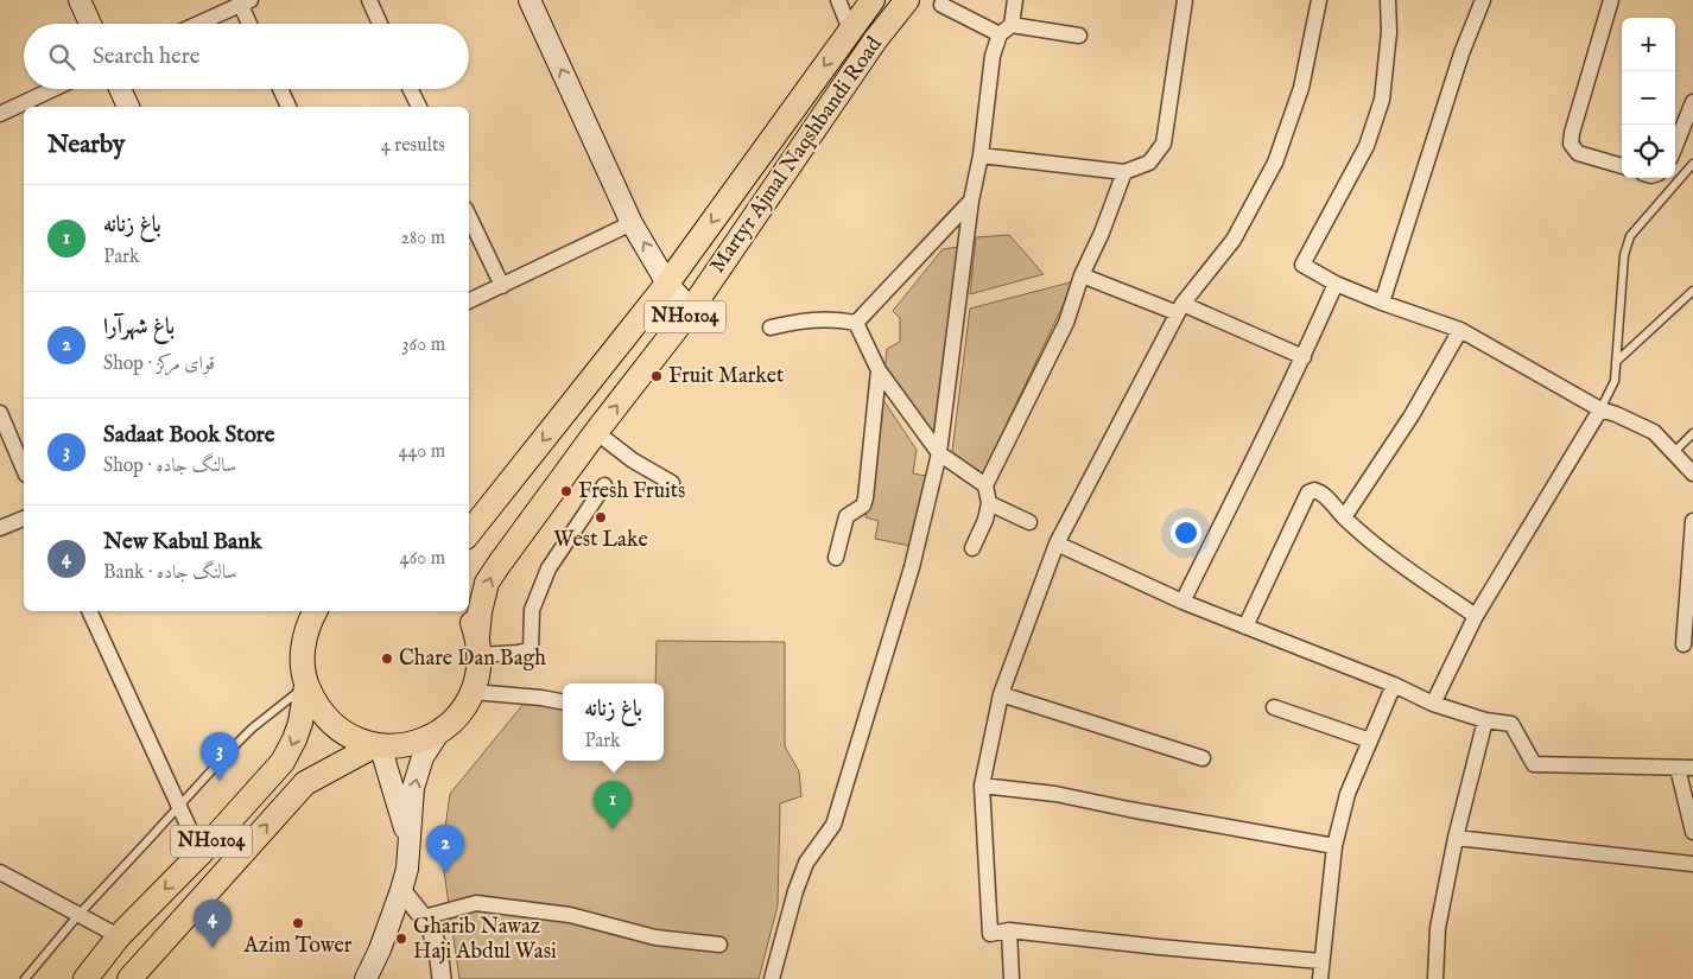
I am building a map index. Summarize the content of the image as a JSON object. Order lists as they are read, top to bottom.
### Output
{
  "streets": {
    "highway": ["Martyr Ajmal Naqshbandi Road", "NH0104"]
  },
  "crossings": [
    ["Martyr Ajmal Naqshbandi Road", "NH0104"]
  ],
  "places": [
    "Fruit Market",
    "Fresh Fruits",
    "West Lake",
    "Chare Dan Bagh",
    "Azim Tower",
    "Gharib Nawaz Haji Abdul Wasi"
  ],
  "page": {
    "map_buttons": ["+", "−"],
    "search": "Search here",
    "heading": ["Nearby", "4 results"],
    "list": [
      {
        "mark": "1",
        "name": "باغ زنانه",
        "note": "Park",
        "value": "280 m"
      },
      {
        "mark": "2",
        "name": "باغ شهرآرا",
        "note": "Shop · قوای مرکز",
        "value": "360 m"
      },
      {
        "mark": "3",
        "name": "Sadaat Book Store",
        "note": "Shop · سالنگ جاده",
        "value": "440 m"
      },
      {
        "mark": "4",
        "name": "New Kabul Bank",
        "note": "Bank · سالنگ جاده",
        "value": "460 m"
      }
    ],
    "popup": ["باغ زنانه", "Park"],
    "pins": [
      "3",
      "1",
      "2",
      "4"
    ]
  }
}
